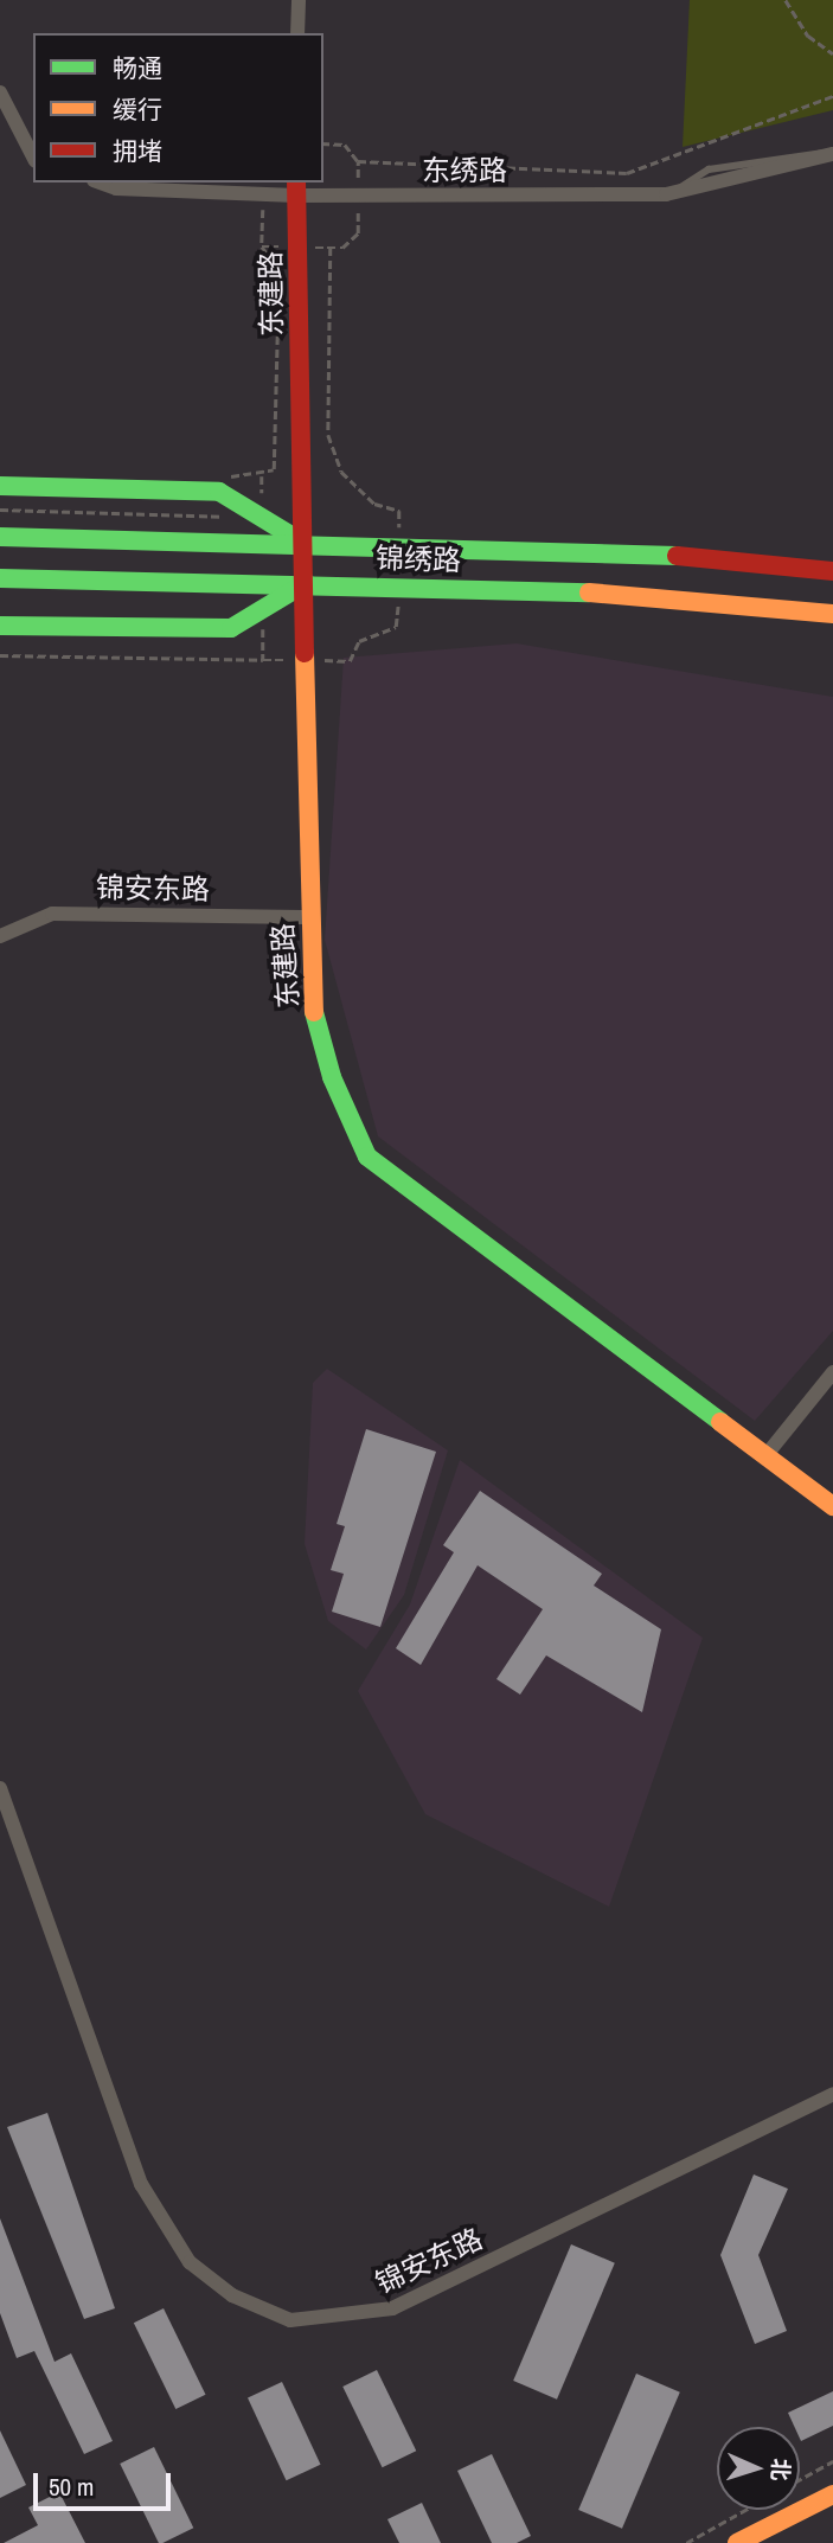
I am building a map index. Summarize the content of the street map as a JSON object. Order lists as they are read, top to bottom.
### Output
{
  "streets": {
    "main road": ["东建路", "锦绣路"],
    "street": ["东绣路", "锦安东路"]
  },
  "crossings": [
    ["东绣路", "东建路"],
    ["东建路", "锦绣路"],
    ["东建路", "锦安东路"]
  ],
  "legend": ["畅通", "缓行", "拥堵"],
  "scale_bar": "50 m",
  "north": "right"
}
